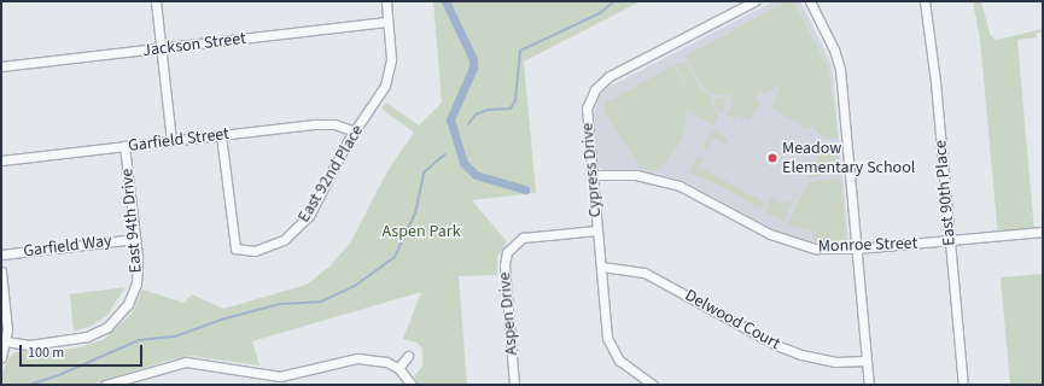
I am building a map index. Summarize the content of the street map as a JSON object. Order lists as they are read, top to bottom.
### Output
{
  "streets": {
    "street": [
      "Jackson Street",
      "Garfield Street",
      "Cypress Drive",
      "East 92nd Place",
      "East 90th Place",
      "East 94th Drive",
      "Monroe Street",
      "Garfield Way",
      "Aspen Drive",
      "Delwood Court"
    ]
  },
  "crossings": [
    ["Jackson Street", "East 92nd Place"],
    ["Garfield Street", "East 92nd Place"],
    ["Garfield Street", "East 94th Drive"],
    ["Cypress Drive", "Monroe Street"],
    ["Cypress Drive", "Aspen Drive"],
    ["Cypress Drive", "Delwood Court"],
    ["East 90th Place", "Monroe Street"],
    ["East 94th Drive", "Garfield Way"]
  ],
  "parks": ["Aspen Park"],
  "places": ["Meadow Elementary School"],
  "scale_bar": "100 m"
}
